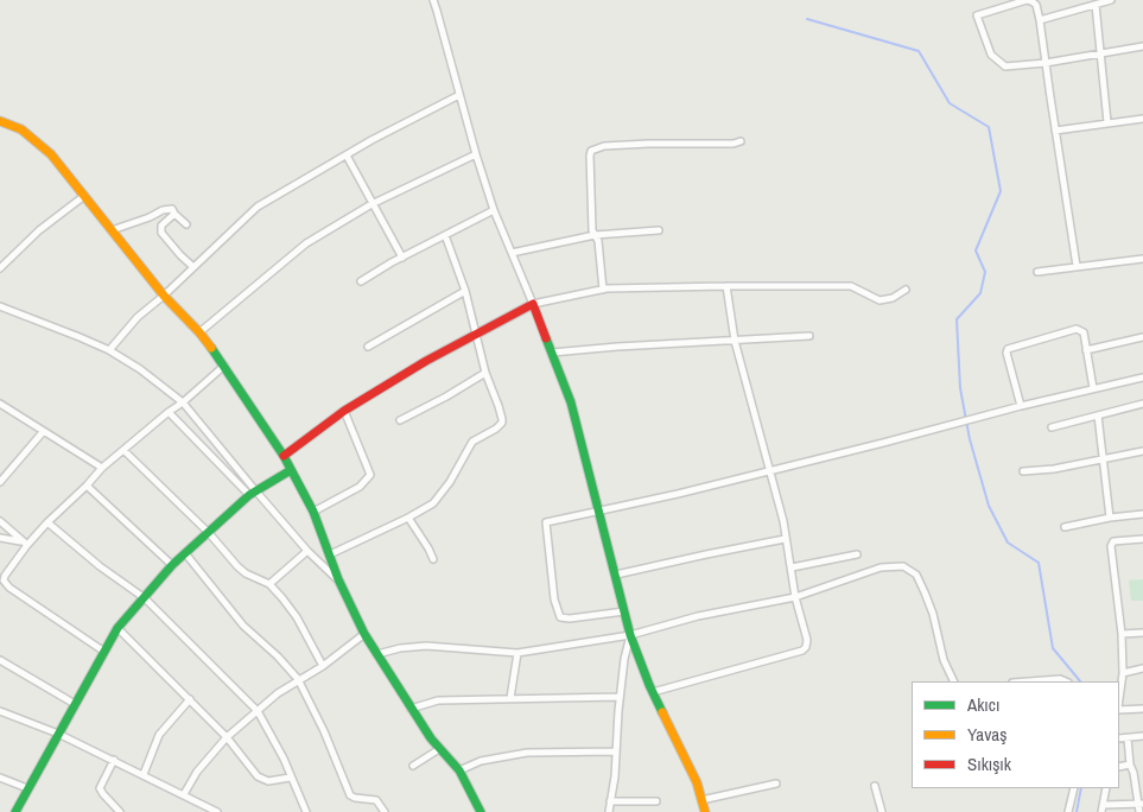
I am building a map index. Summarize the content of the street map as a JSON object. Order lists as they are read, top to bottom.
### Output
{
  "legend": ["Akıcı", "Yavaş", "Sıkışık"]
}
